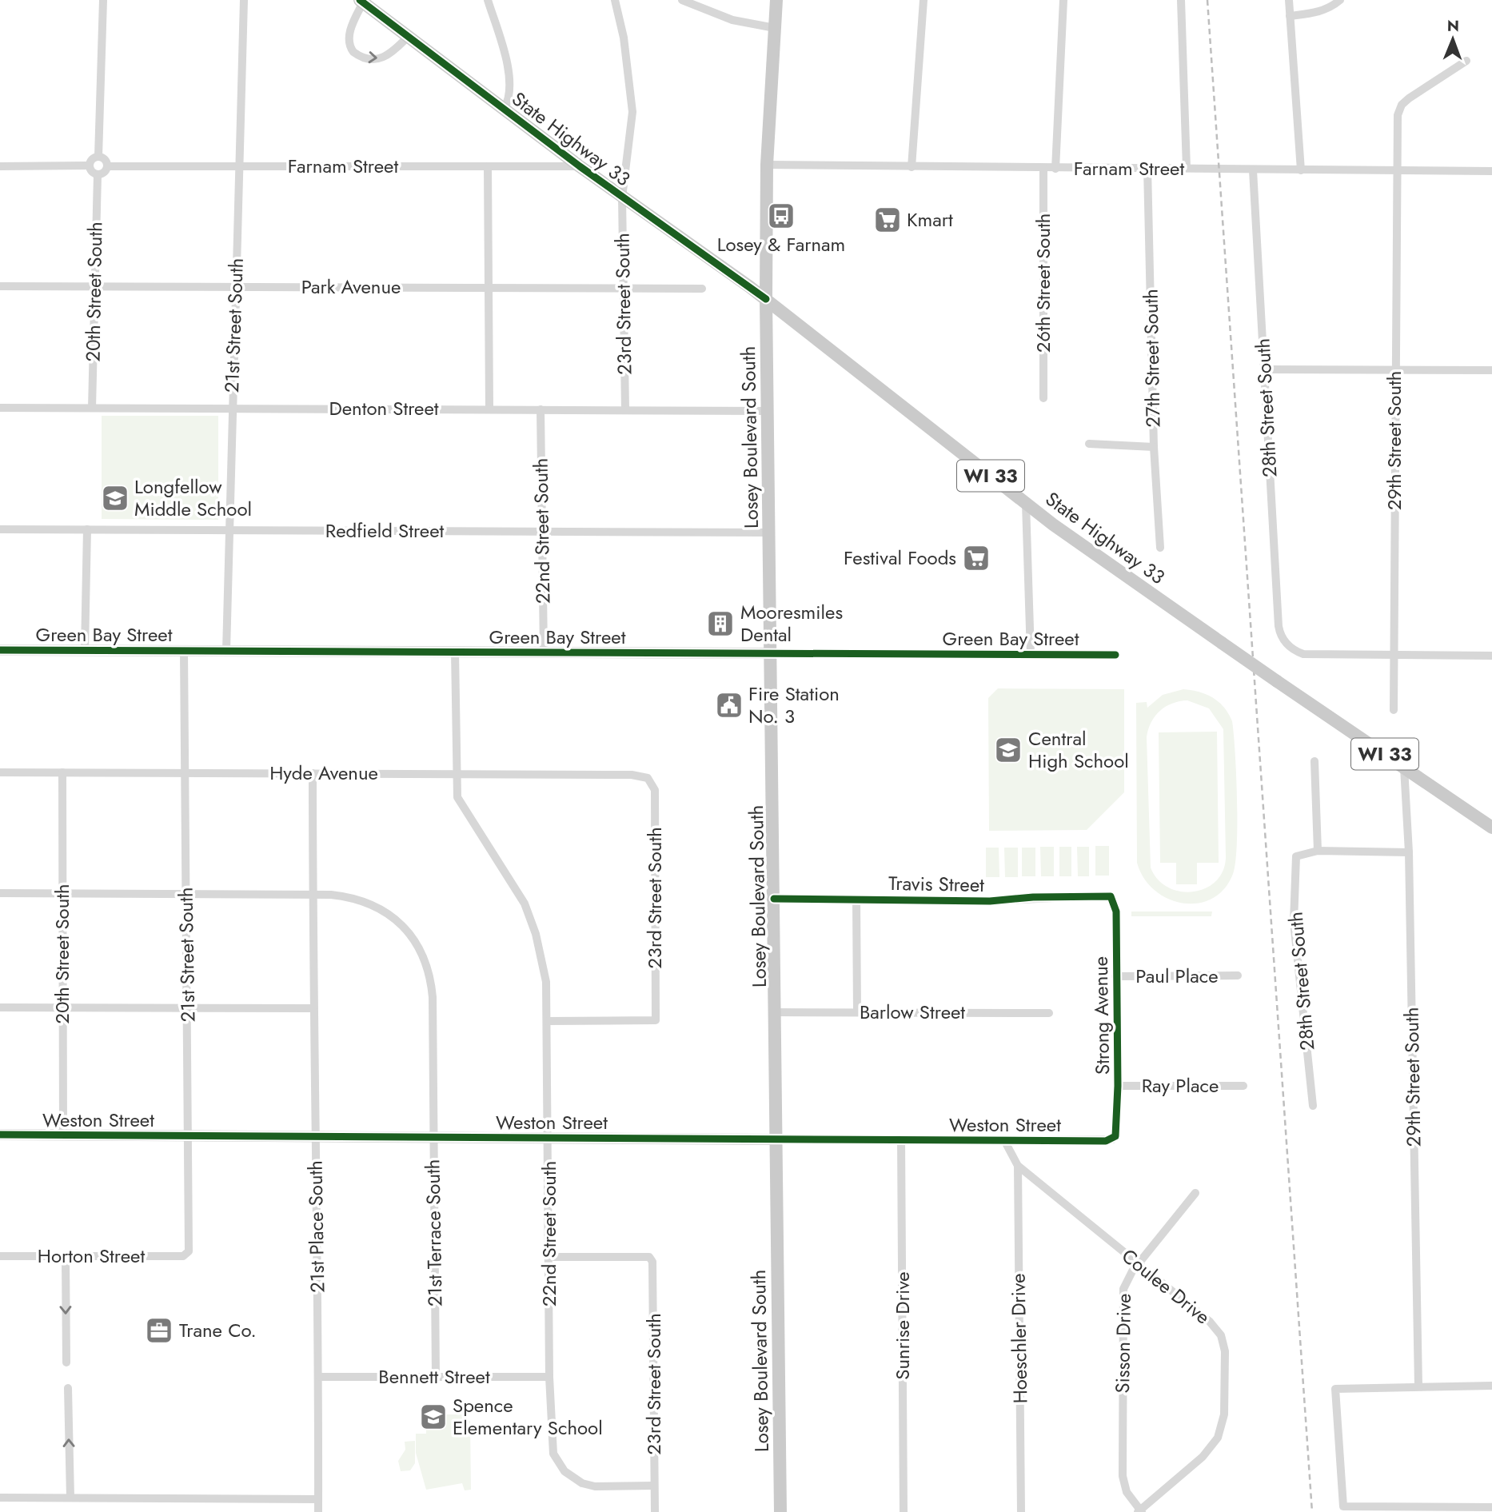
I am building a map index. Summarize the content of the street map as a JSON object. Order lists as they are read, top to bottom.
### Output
{
  "streets": {
    "main road": ["State Highway 33", "Losey Boulevard South", "WI 33"],
    "street": [
      "Farnam Street",
      "26th Street South",
      "Park Avenue",
      "20th Street South",
      "23rd Street South",
      "21st Street South",
      "27th Street South",
      "28th Street South",
      "Denton Street",
      "29th Street South",
      "Redfield Street",
      "22nd Street South",
      "Green Bay Street",
      "Hyde Avenue",
      "Travis Street",
      "Paul Place",
      "Barlow Street",
      "Strong Avenue",
      "Ray Place",
      "Weston Street",
      "21st Place South",
      "21st Terrace South",
      "Horton Street",
      "Coulee Drive",
      "Sunrise Drive",
      "Hoeschler Drive",
      "Sisson Drive",
      "Bennett Street"
    ]
  },
  "crossings": [
    ["State Highway 33", "Farnam Street"],
    ["State Highway 33", "23rd Street South"],
    ["State Highway 33", "Losey Boulevard South"],
    ["State Highway 33", "29th Street South"],
    ["Farnam Street", "26th Street South"],
    ["Farnam Street", "20th Street South"],
    ["Farnam Street", "21st Street South"],
    ["Farnam Street", "27th Street South"],
    ["Farnam Street", "28th Street South"],
    ["Farnam Street", "Losey Boulevard South"],
    ["Farnam Street", "29th Street South"],
    ["Park Avenue", "20th Street South"],
    ["Park Avenue", "23rd Street South"],
    ["Park Avenue", "21st Street South"],
    ["20th Street South", "Denton Street"],
    ["20th Street South", "Hyde Avenue"],
    ["20th Street South", "Weston Street"],
    ["23rd Street South", "Denton Street"],
    ["23rd Street South", "22nd Street South"],
    ["23rd Street South", "Hyde Avenue"],
    ["21st Street South", "Denton Street"],
    ["21st Street South", "Redfield Street"],
    ["21st Street South", "Green Bay Street"],
    ["21st Street South", "Hyde Avenue"],
    ["21st Street South", "Weston Street"],
    ["21st Street South", "Horton Street"],
    ["28th Street South", "29th Street South"],
    ["Denton Street", "Losey Boulevard South"],
    ["Denton Street", "22nd Street South"],
    ["Losey Boulevard South", "Redfield Street"],
    ["Losey Boulevard South", "Green Bay Street"],
    ["Losey Boulevard South", "Travis Street"],
    ["Losey Boulevard South", "Barlow Street"],
    ["Losey Boulevard South", "Weston Street"],
    ["Redfield Street", "22nd Street South"],
    ["22nd Street South", "Green Bay Street"],
    ["22nd Street South", "Hyde Avenue"],
    ["22nd Street South", "Weston Street"],
    ["22nd Street South", "Bennett Street"],
    ["Hyde Avenue", "21st Place South"],
    ["Travis Street", "Strong Avenue"],
    ["Paul Place", "Strong Avenue"],
    ["Strong Avenue", "Ray Place"],
    ["Strong Avenue", "Weston Street"],
    ["Weston Street", "21st Place South"],
    ["Weston Street", "21st Terrace South"],
    ["Weston Street", "Coulee Drive"],
    ["Weston Street", "Sunrise Drive"],
    ["21st Place South", "21st Terrace South"],
    ["21st Place South", "Bennett Street"],
    ["21st Terrace South", "Bennett Street"],
    ["Coulee Drive", "Hoeschler Drive"],
    ["Coulee Drive", "Sisson Drive"]
  ],
  "places": {
    "bus stop": ["Losey & Farnam"],
    "supermarket": ["Kmart", "Festival Foods"],
    "school or university": ["Longfellow Middle School", "Central High School", "Spence Elementary School"],
    "building": ["Mooresmiles Dental"],
    "public building": ["Fire Station No. 3"],
    "office": ["Trane Co."]
  },
  "north": "top"
}
